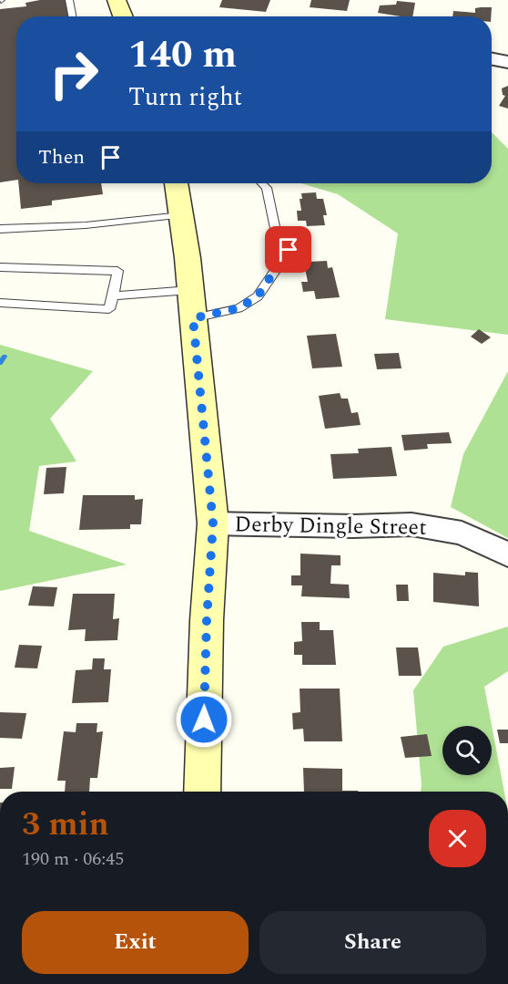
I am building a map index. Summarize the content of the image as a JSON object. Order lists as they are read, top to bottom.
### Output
{
  "streets": {
    "street": ["Derby Dingle Street"]
  },
  "page": {
    "turn": ["140 m", "Turn right"],
    "then": "Then",
    "heading": ["3 min", "190 m · 06:45"],
    "buttons": ["Exit", "Share"]
  }
}
